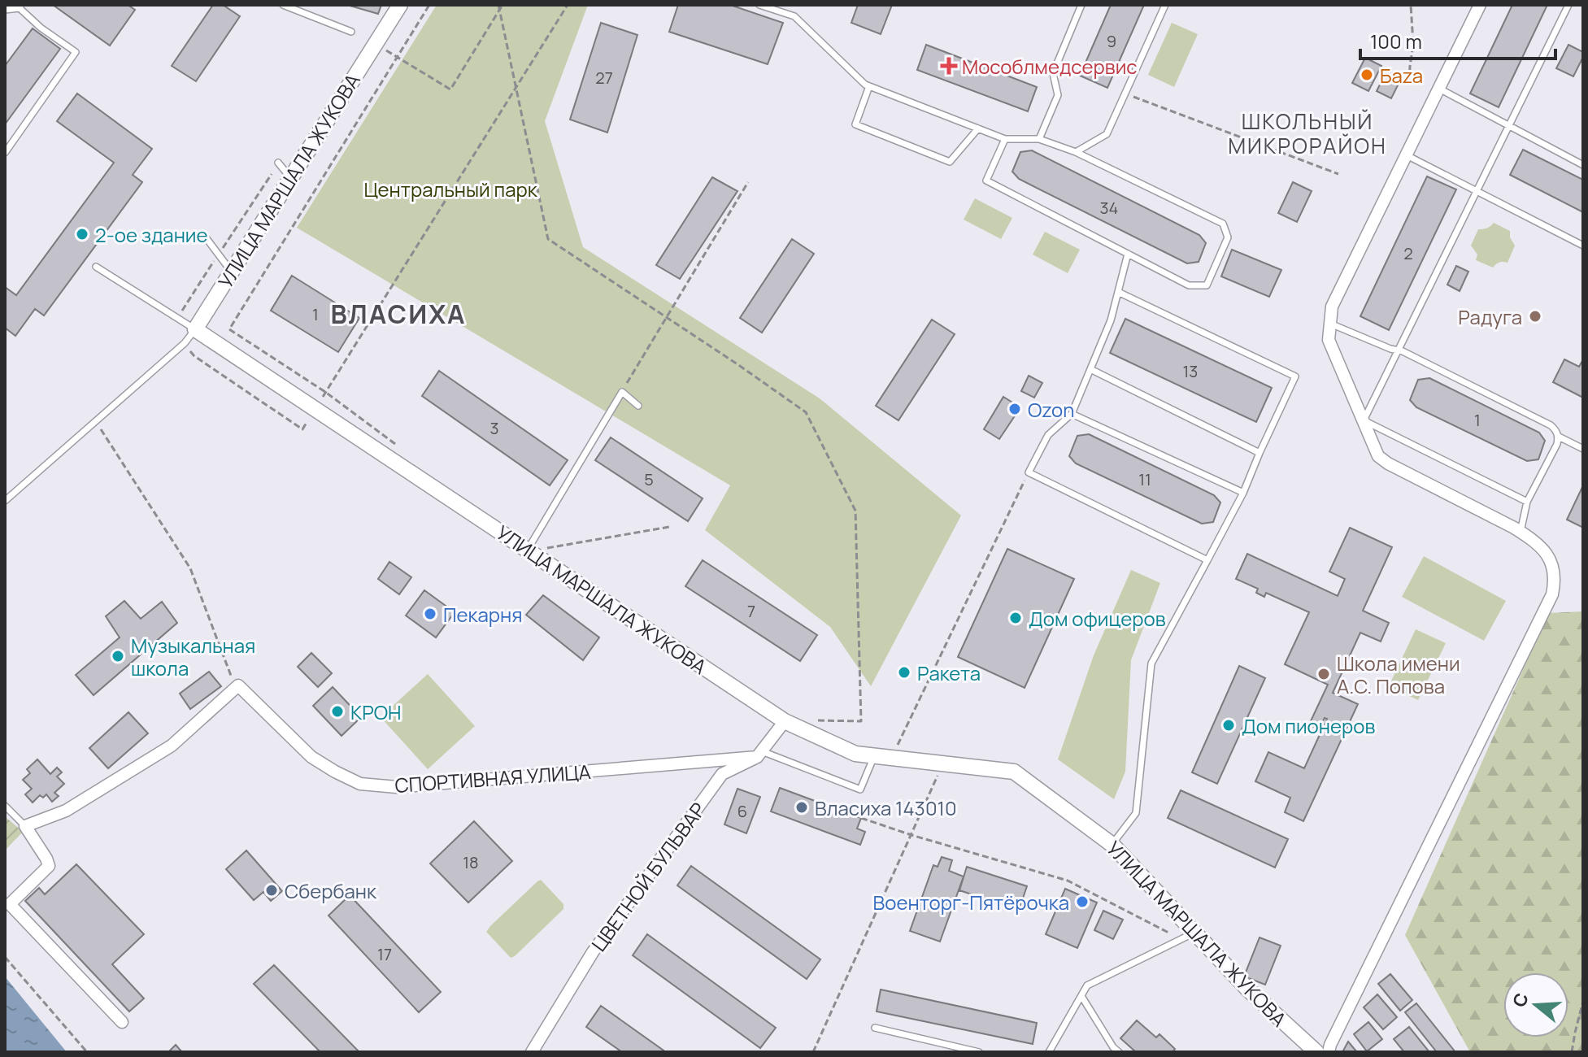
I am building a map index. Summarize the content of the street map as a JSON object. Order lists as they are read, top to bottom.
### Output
{
  "streets": {
    "street": ["УЛИЦА МАРШАЛА ЖУКОВА", "СПОРТИВНАЯ УЛИЦА", "ЦВЕТНОЙ БУЛЬВАР"]
  },
  "crossings": [
    ["УЛИЦА МАРШАЛА ЖУКОВА", "ЦВЕТНОЙ БУЛЬВАР"],
    ["СПОРТИВНАЯ УЛИЦА", "ЦВЕТНОЙ БУЛЬВАР"]
  ],
  "districts": ["ШКОЛЬНЫЙ МИКРОРАЙОН", "ВЛАСИХА"],
  "parks": ["Центральный парк"],
  "places": {
    "health": ["Мособлмедсервис"],
    "other": [
      "Баza",
      "2-ое здание",
      "Радуга",
      "Ozon",
      "Пекарня",
      "Дом офицеров",
      "Музыкальная школа",
      "Ракета",
      "Школа имени А.С. Попова",
      "КРОН",
      "Дом пионеров",
      "Власиха 143010",
      "Сбербанк",
      "Военторг-Пятёрочка"
    ]
  },
  "house_numbers": [
    "9",
    "27",
    "34",
    "2",
    "1",
    "13",
    "1",
    "3",
    "5",
    "11",
    "7",
    "6",
    "18",
    "17"
  ],
  "scale_bar": "100 m",
  "north": "left"
}
